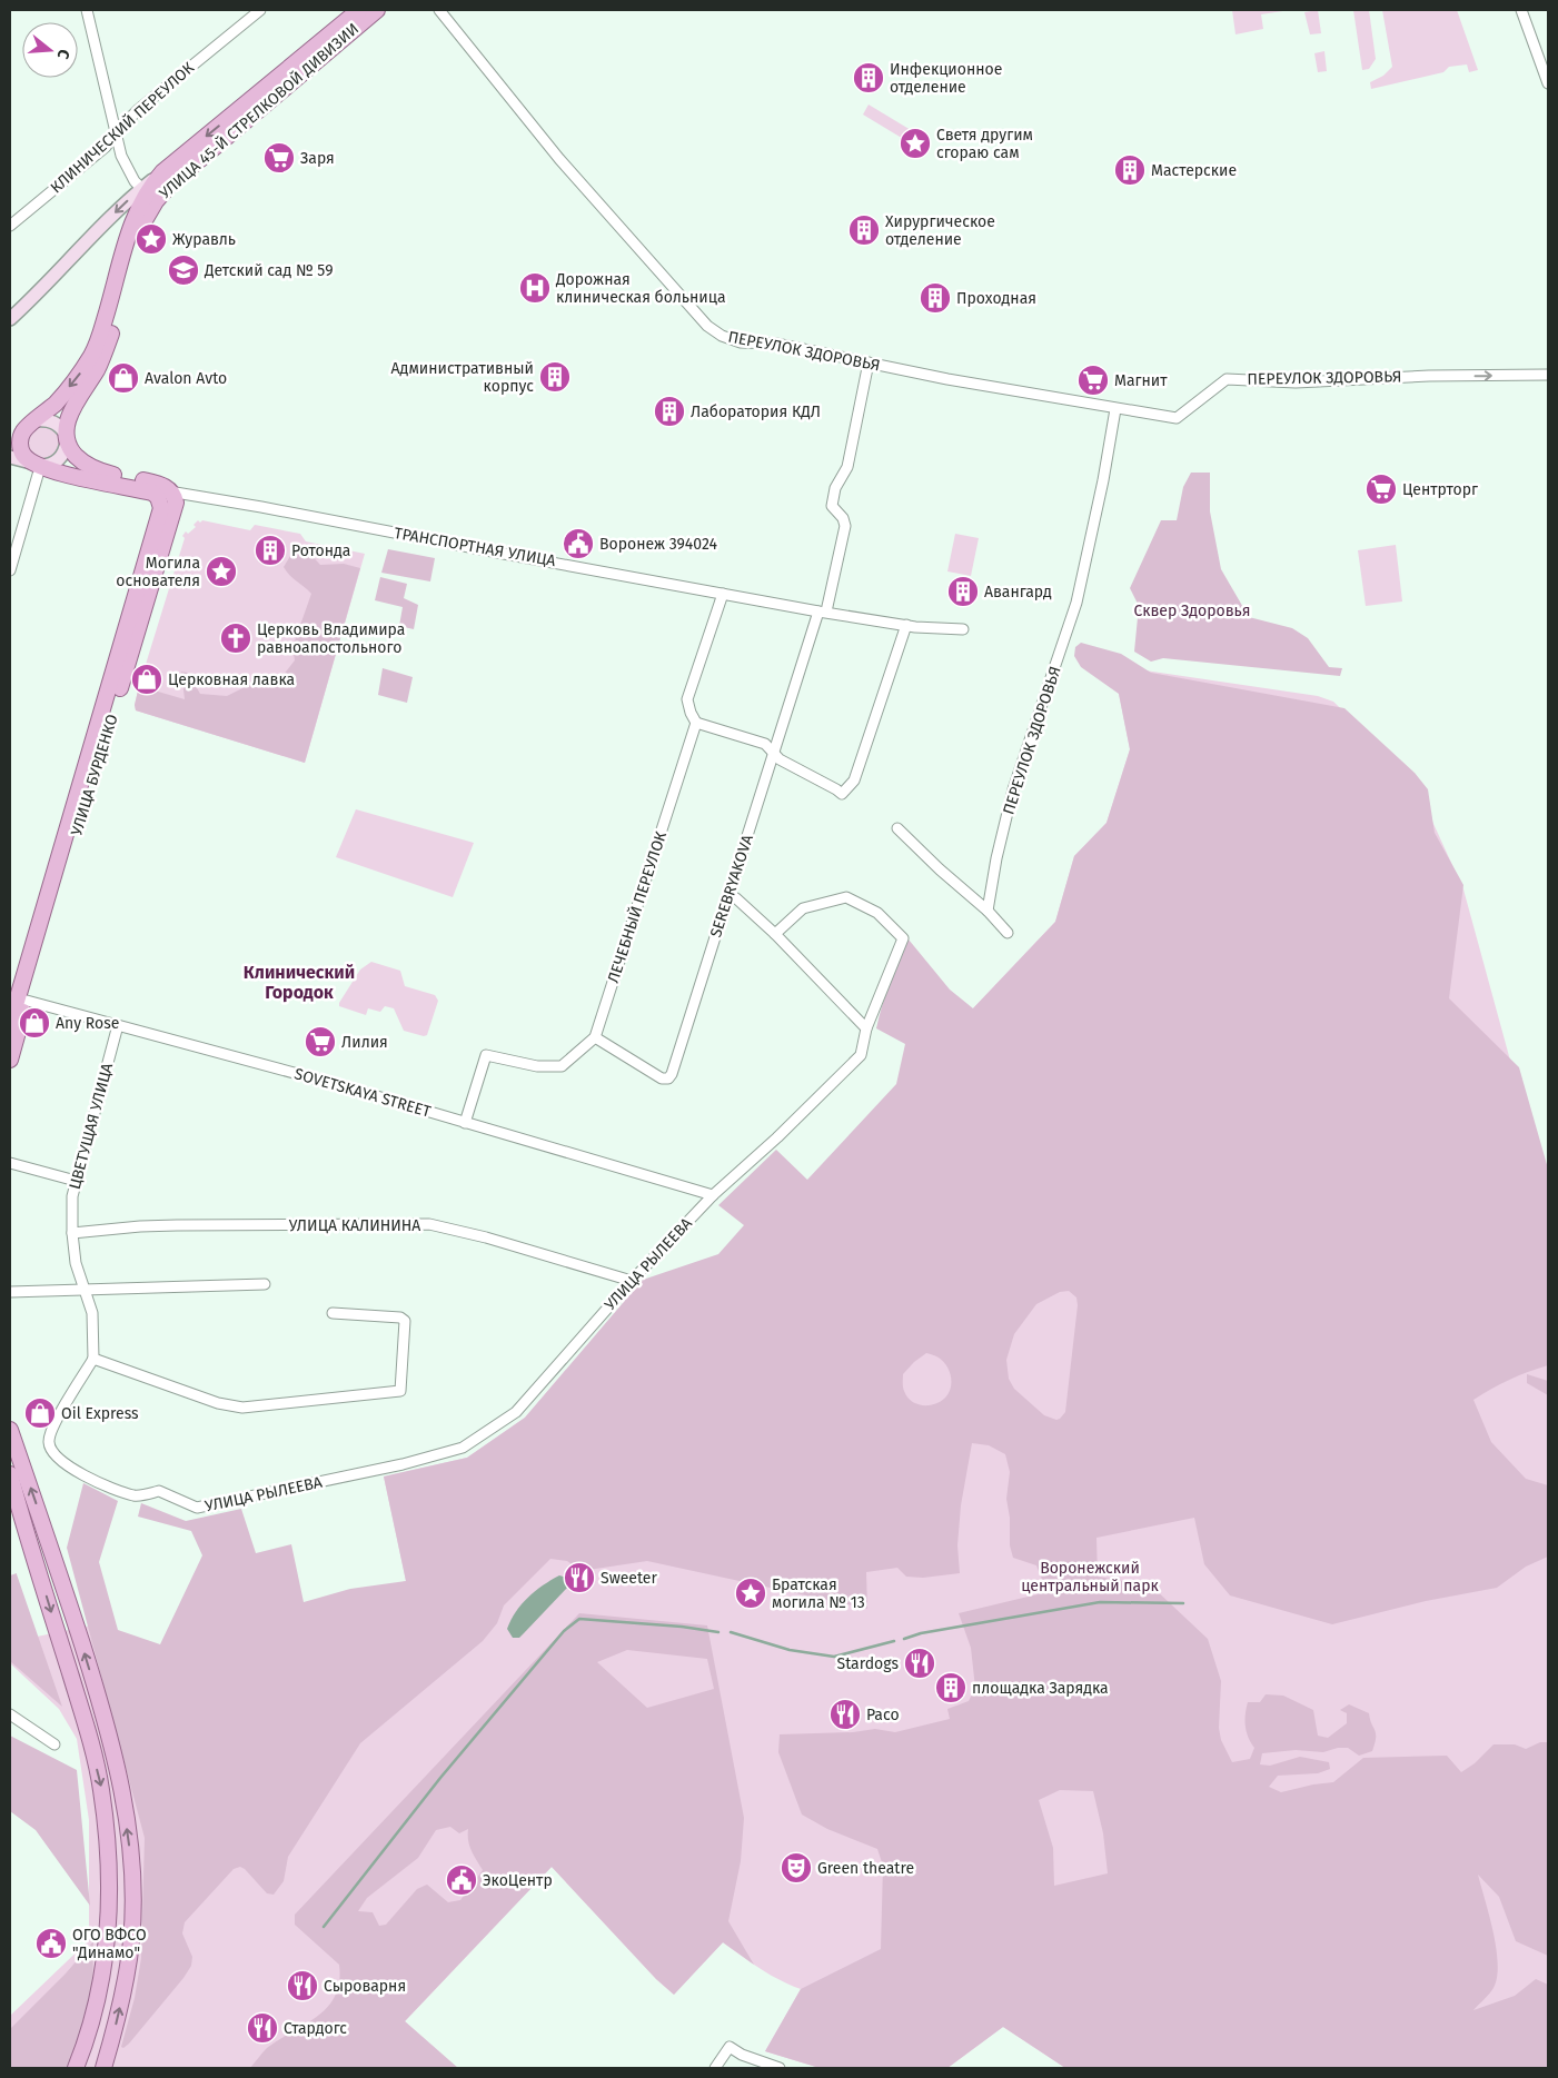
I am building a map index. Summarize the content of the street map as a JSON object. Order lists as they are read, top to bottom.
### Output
{
  "streets": {
    "main road": ["УЛИЦА 45-Й СТРЕЛКОВОЙ ДИВИЗИИ", "УЛИЦА БУРДЕНКО"],
    "street": [
      "КЛИНИЧЕСКИЙ ПЕРЕУЛОК",
      "ПЕРЕУЛОК ЗДОРОВЬЯ",
      "ТРАНСПОРТНАЯ УЛИЦА",
      "SEREBRYAKOVA",
      "ЛЕЧЕБНЫЙ ПЕРЕУЛОК",
      "SOVETSKAYA STREET",
      "ЦВЕТУЩАЯ УЛИЦА",
      "УЛИЦА КАЛИНИНА",
      "УЛИЦА РЫЛЕЕВА"
    ]
  },
  "crossings": [
    ["ПЕРЕУЛОК ЗДОРОВЬЯ", "SEREBRYAKOVA"],
    ["ТРАНСПОРТНАЯ УЛИЦА", "УЛИЦА БУРДЕНКО"],
    ["ТРАНСПОРТНАЯ УЛИЦА", "SEREBRYAKOVA"],
    ["УЛИЦА БУРДЕНКО", "SOVETSKAYA STREET"],
    ["SEREBRYAKOVA", "ЛЕЧЕБНЫЙ ПЕРЕУЛОК"],
    ["SOVETSKAYA STREET", "ЦВЕТУЩАЯ УЛИЦА"],
    ["SOVETSKAYA STREET", "УЛИЦА РЫЛЕЕВА"],
    ["ЦВЕТУЩАЯ УЛИЦА", "УЛИЦА КАЛИНИНА"],
    ["ЦВЕТУЩАЯ УЛИЦА", "УЛИЦА РЫЛЕЕВА"],
    ["УЛИЦА КАЛИНИНА", "УЛИЦА РЫЛЕЕВА"]
  ],
  "districts": ["Клинический Городок"],
  "parks": ["Сквер Здоровья", "Воронежский центральный парк"],
  "places": {
    "building": [
      "Инфекционное отделение",
      "Мастерские",
      "Хирургическое отделение",
      "Проходная",
      "Административный корпус",
      "Лаборатория КДЛ",
      "Ротонда",
      "Авангард",
      "площадка Зарядка"
    ],
    "place": [
      "Светя другим сгораю сам",
      "Журавль",
      "Могила основателя",
      "Братская могила № 13"
    ],
    "supermarket": [
      "Заря",
      "Магнит",
      "Центрторг",
      "Лилия"
    ],
    "school or university": ["Детский сад № 59"],
    "hospital": ["Дорожная клиническая больница"],
    "shop": [
      "Avalon Avto",
      "Церковная лавка",
      "Any Rose",
      "Oil Express"
    ],
    "public building": ["Воронеж 394024", "ЭкоЦентр", "ОГО ВФСО \"Динамо\""],
    "church": ["Церковь Владимира равноапостольного"],
    "restaurant": [
      "Sweeter",
      "Stardogs",
      "Paco",
      "Сыроварня",
      "Стардогс"
    ],
    "theatre": ["Green theatre"]
  },
  "north": "right"
}
